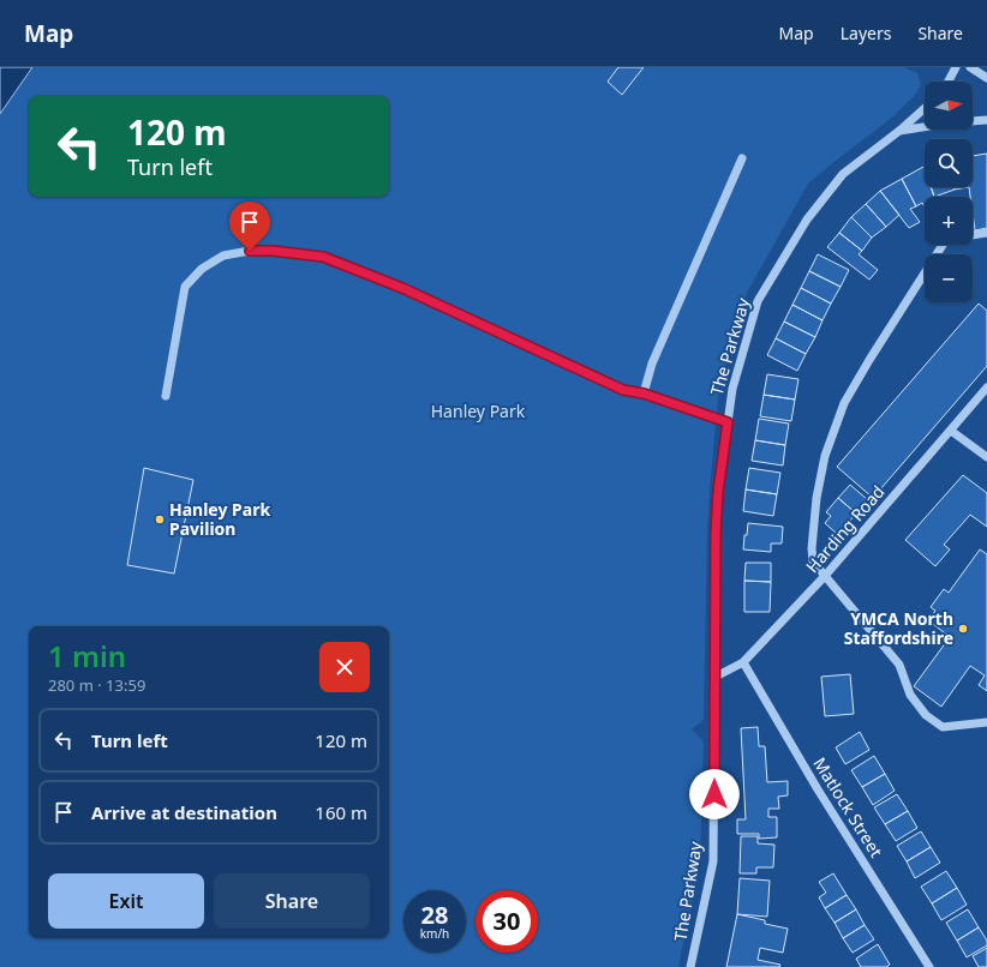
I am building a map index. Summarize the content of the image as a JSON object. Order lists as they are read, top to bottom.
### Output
{
  "streets": {
    "street": ["The Parkway", "Harding Road", "Matlock Street"]
  },
  "crossings": [
    ["The Parkway", "Harding Road"],
    ["Harding Road", "Matlock Street"]
  ],
  "parks": ["Hanley Park"],
  "places": ["Hanley Park Pavilion", "YMCA North Staffordshire"],
  "north": "right",
  "page": {
    "header": "Map",
    "nav": ["Map", "Layers", "Share"],
    "map_buttons": ["+", "−"],
    "turn": ["120 m", "Turn left"],
    "heading": ["1 min", "280 m · 13:59"],
    "list": [
      {
        "name": "Turn left",
        "value": "120 m"
      },
      {
        "name": "Arrive at destination",
        "value": "160 m"
      }
    ],
    "buttons": ["Exit", "Share"],
    "speed": "28 km/h",
    "limit": "30"
  }
}
